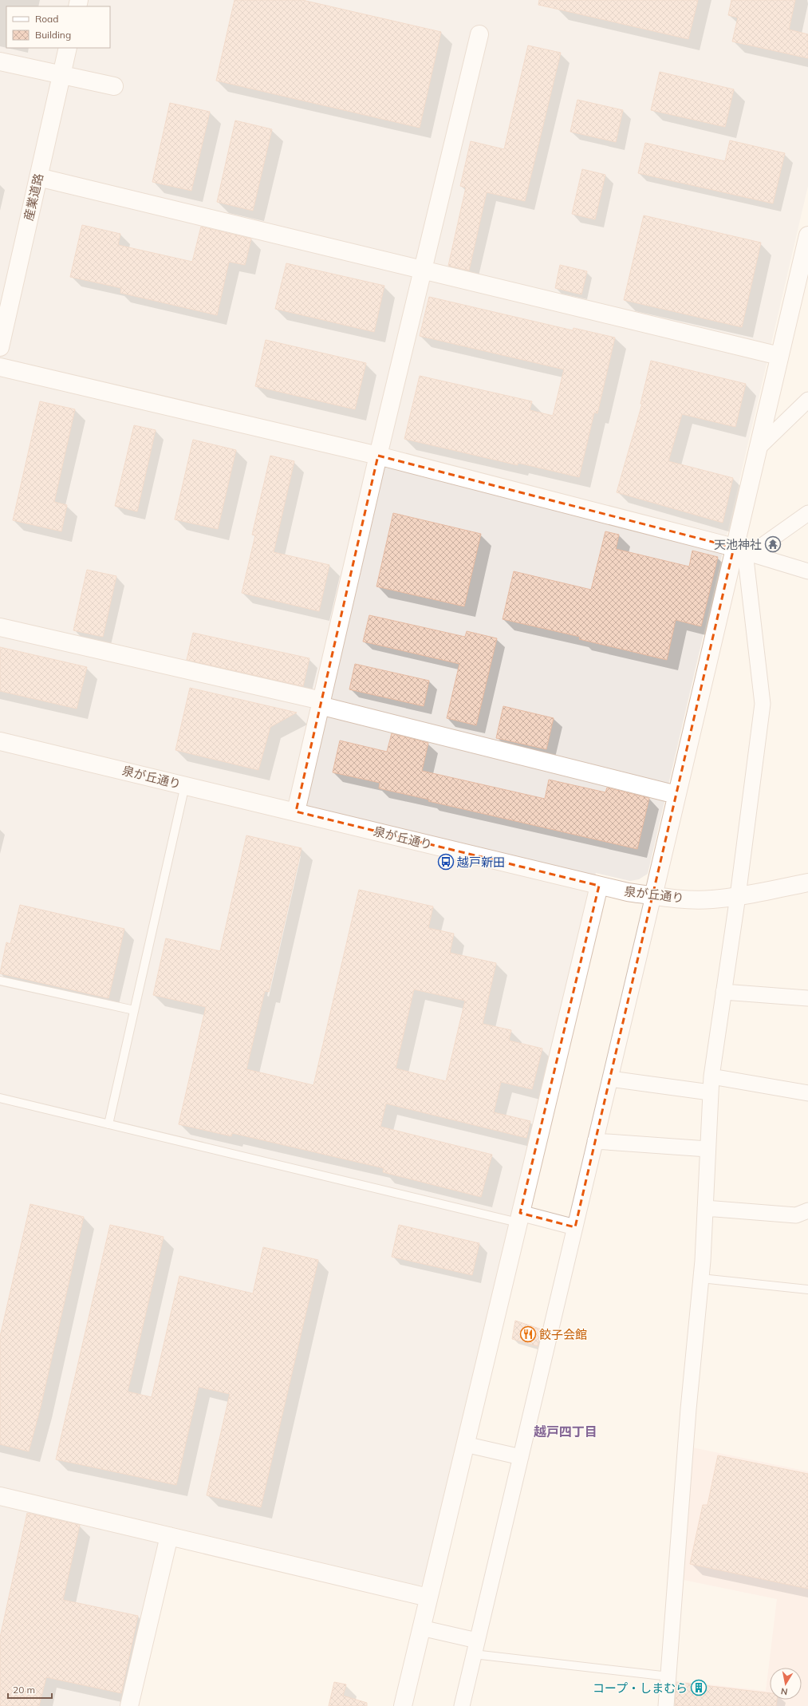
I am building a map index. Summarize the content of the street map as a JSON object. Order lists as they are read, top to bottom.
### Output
{
  "streets": {
    "street": ["産業道路", "泉が丘通り"]
  },
  "districts": ["越戸四丁目"],
  "places": {
    "temple": ["天池神社"],
    "bus stop": ["越戸新田"],
    "restaurant": ["餃子会館"],
    "building": ["コープ・しまむら"]
  },
  "legend": ["Road", "Building"],
  "scale_bar": "20 m",
  "north": "bottom"
}
